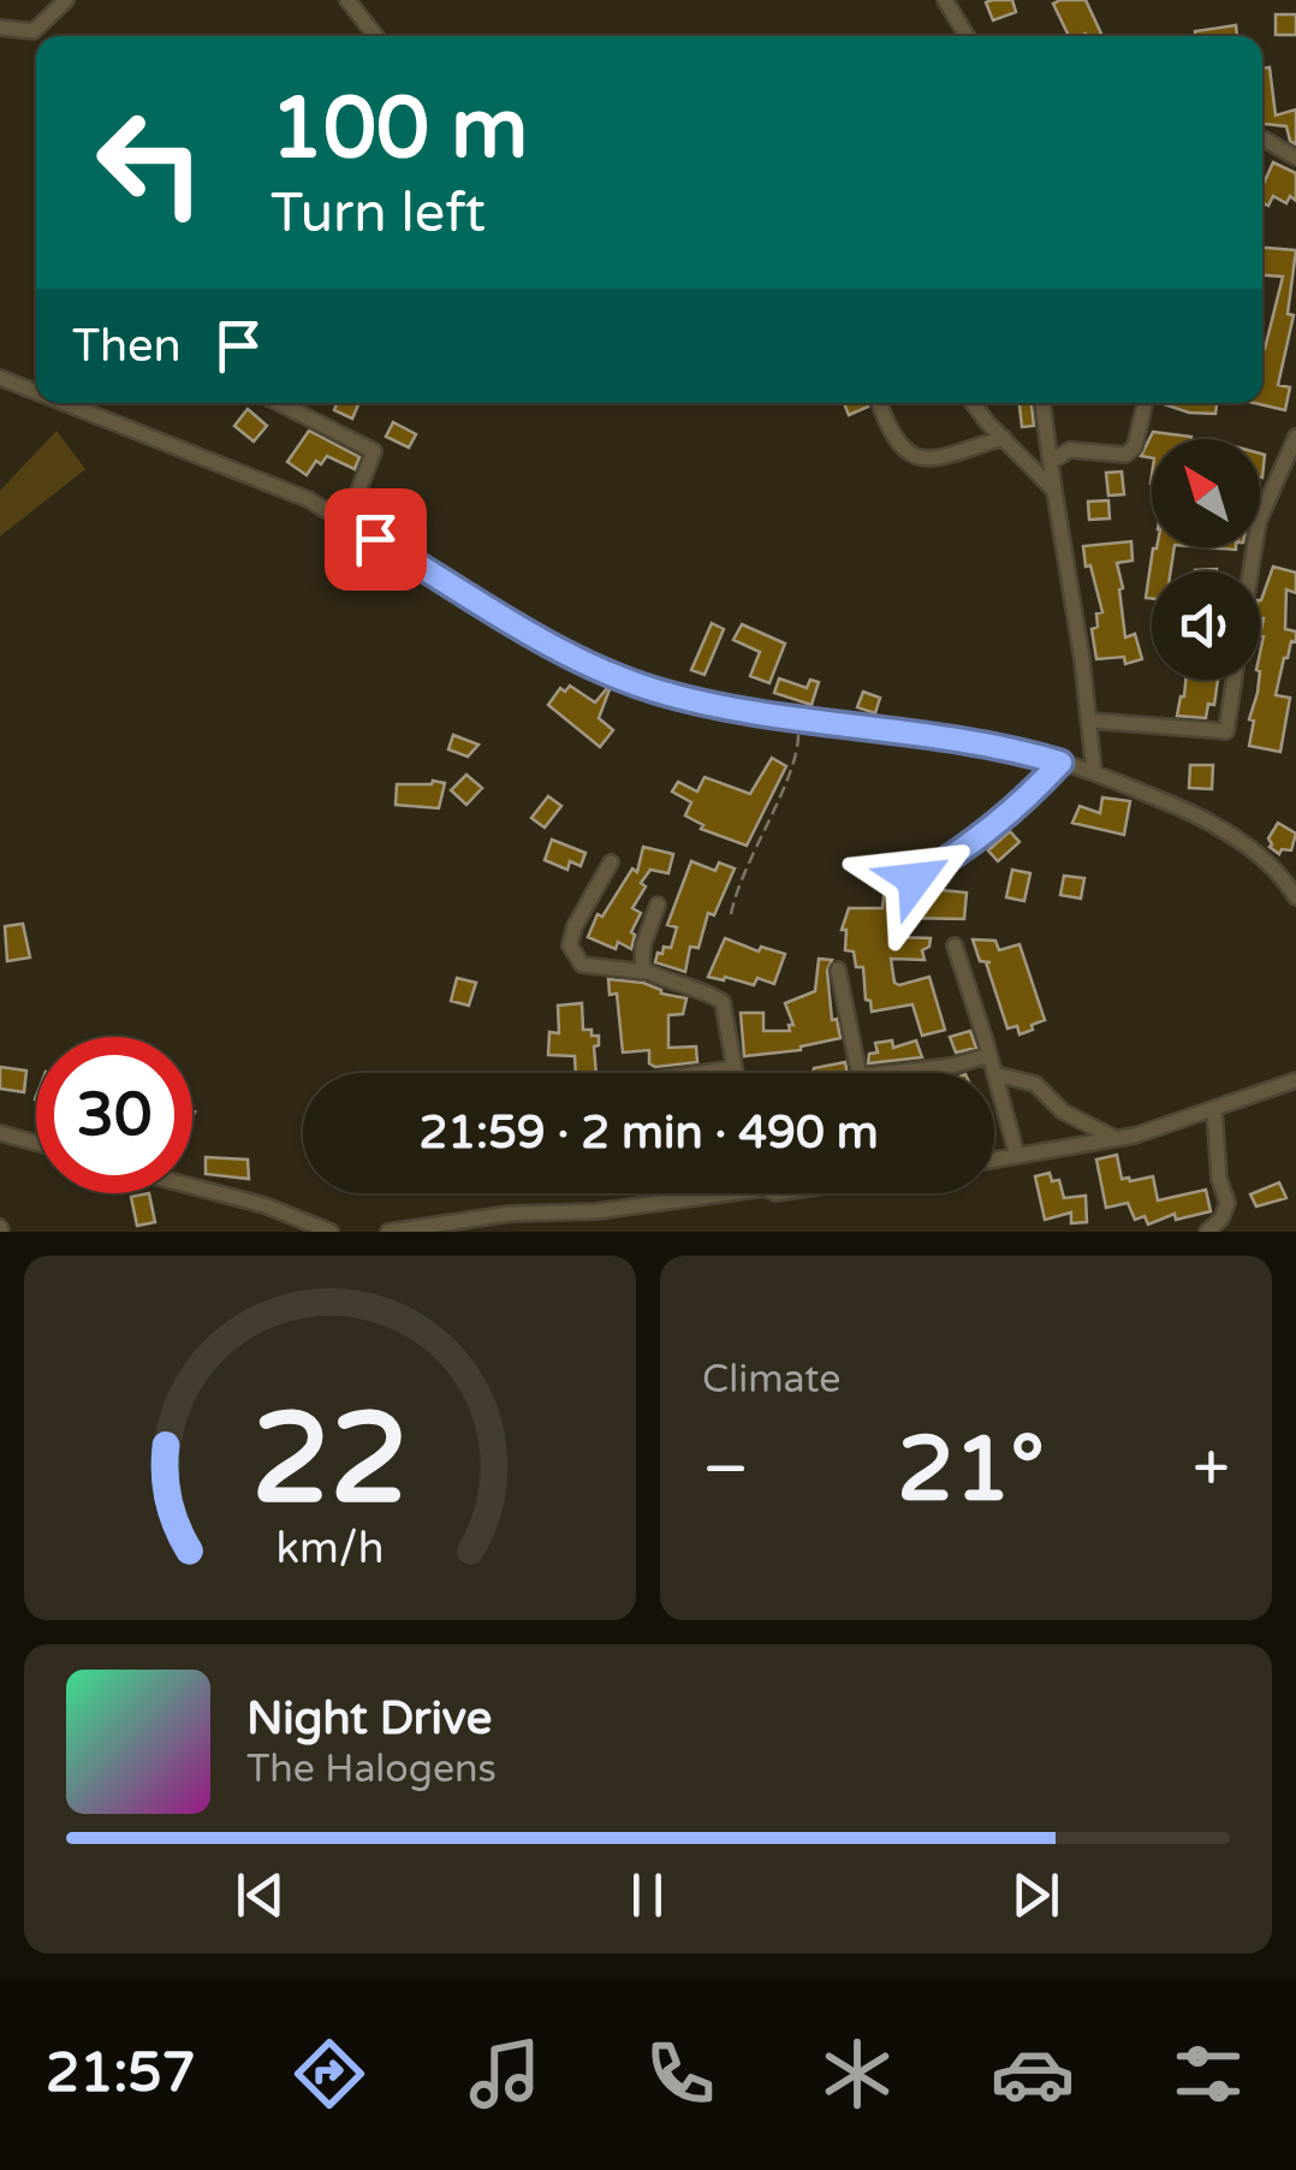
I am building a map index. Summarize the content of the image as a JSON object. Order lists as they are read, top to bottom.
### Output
{
  "north": "top left",
  "page": {
    "turn": ["100 m", "Turn left"],
    "then": "Then",
    "limit": "30",
    "trip": "21:59 · 2 min · 490 m",
    "tile": "Climate",
    "heat": ["−", "21°", "+"],
    "song": ["Night Drive", "The Halogens"],
    "tabs": "21:57",
    "gauge": ["22", "km/h"]
  }
}
